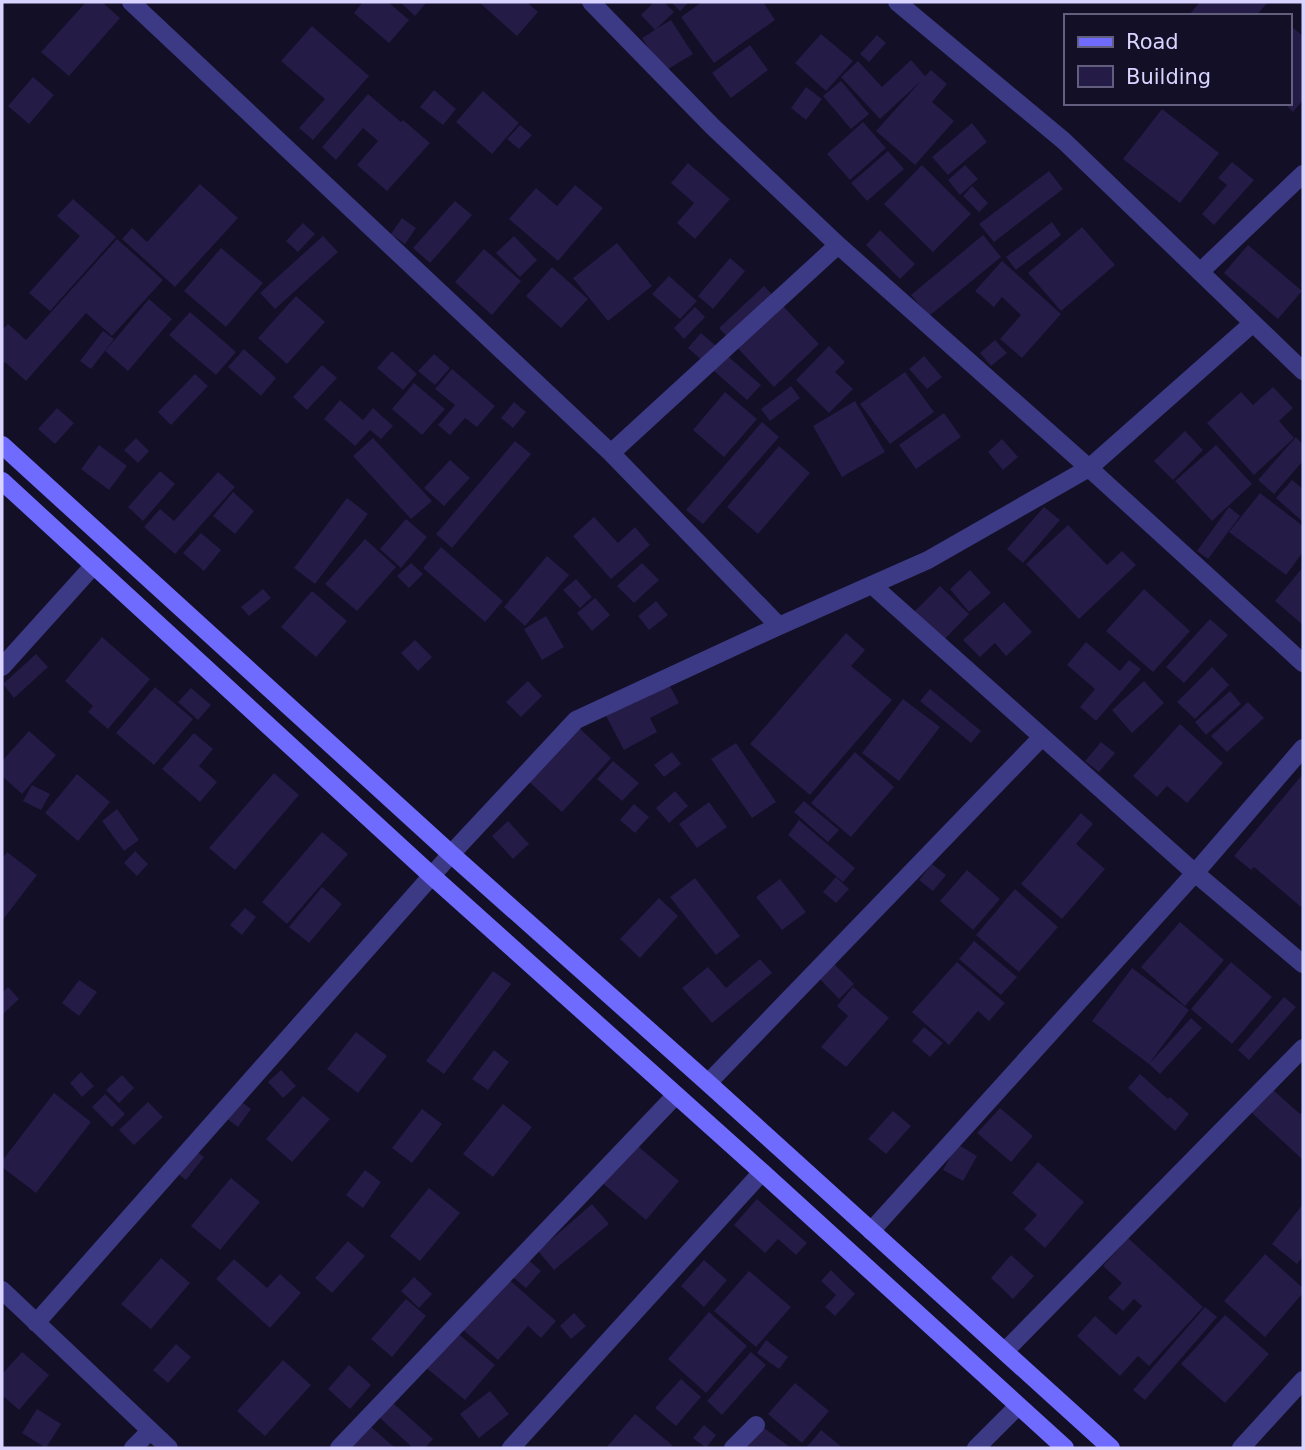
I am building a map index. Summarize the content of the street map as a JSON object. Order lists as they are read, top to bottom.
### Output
{
  "legend": ["Road", "Building"]
}
